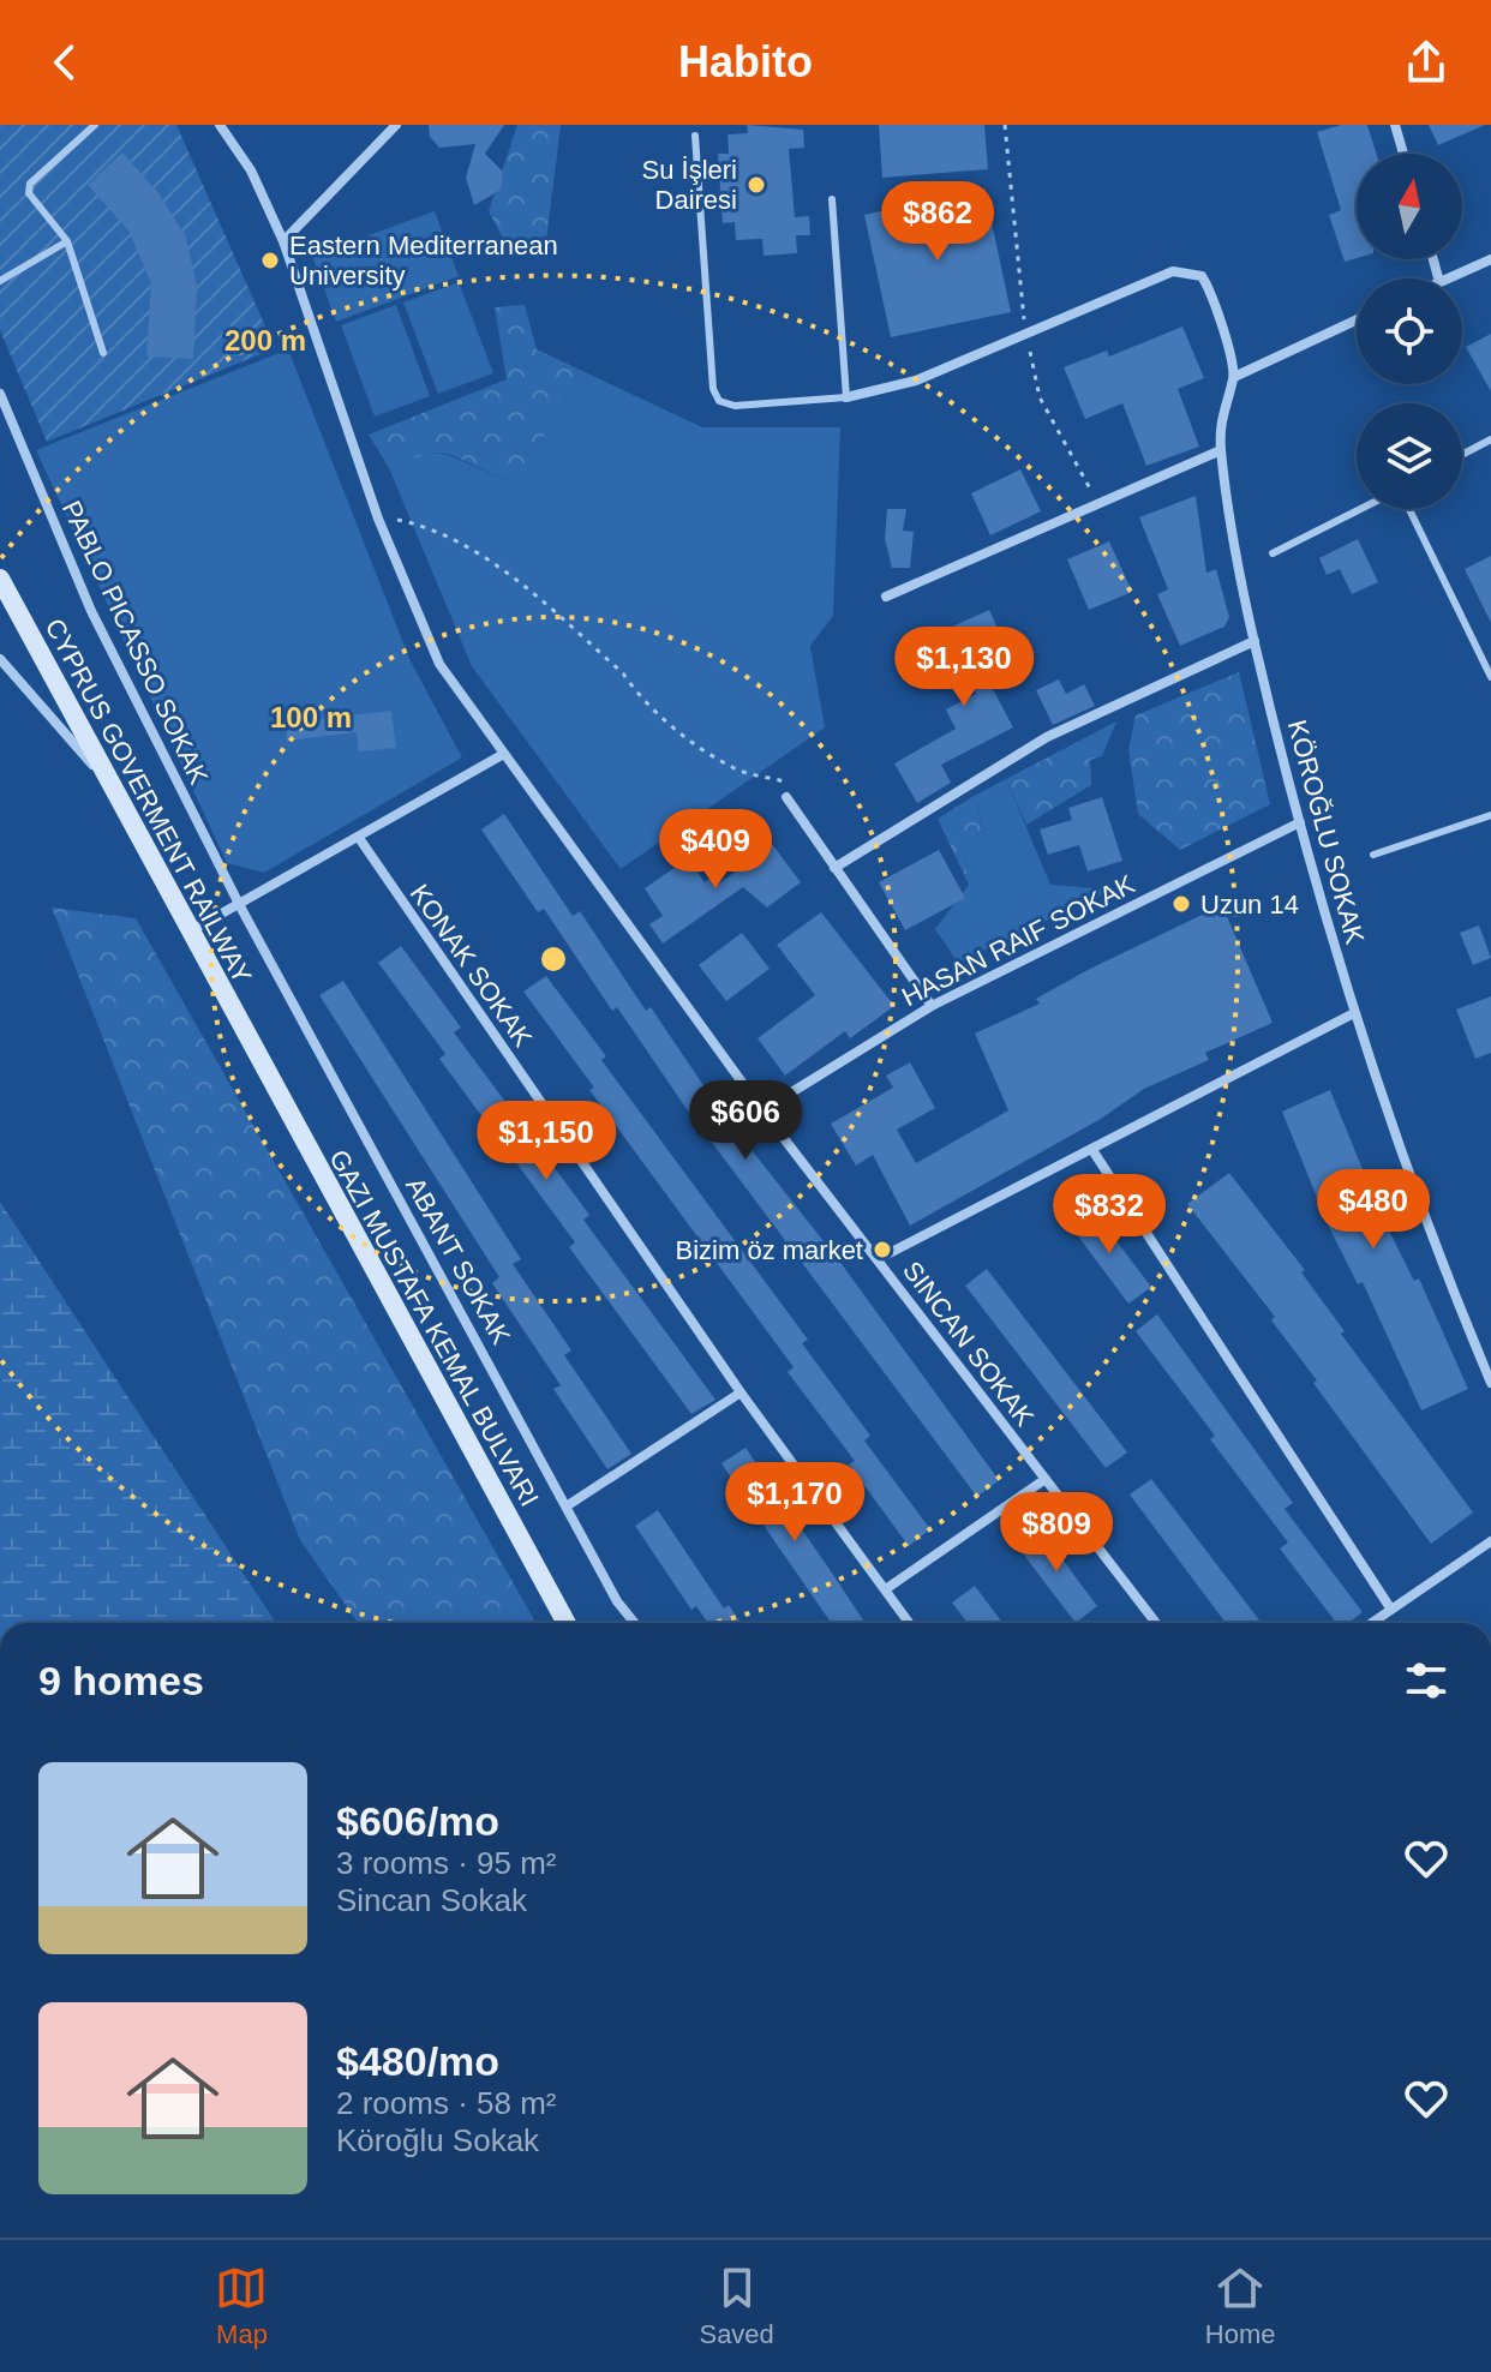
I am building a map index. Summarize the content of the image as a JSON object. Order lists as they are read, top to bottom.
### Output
{
  "streets": {
    "main road": ["CYPRUS GOVERMENT RAILWAY"],
    "street": [
      "PABLO PICASSO SOKAK",
      "KÖROĞLU SOKAK",
      "HASAN RAIF SOKAK",
      "KONAK SOKAK",
      "ABANT SOKAK",
      "SINCAN SOKAK"
    ]
  },
  "crossings": [
    ["PABLO PICASSO SOKAK", "ABANT SOKAK"],
    ["KÖROĞLU SOKAK", "HASAN RAIF SOKAK"],
    ["HASAN RAIF SOKAK", "SINCAN SOKAK"]
  ],
  "places": [
    "Su İşleri Dairesi",
    "Eastern Mediterranean University",
    "Uzun 14",
    "Bizim öz market"
  ],
  "north": "top",
  "page": {
    "header": "Habito",
    "price": [
      "$862",
      "$1,130",
      "$409",
      "$606",
      "$1,150",
      "$480",
      "$832",
      "$1,170",
      "$809"
    ],
    "heading": "9 homes",
    "list": [
      {
        "name": "$606/mo",
        "note": "3 rooms · 95 m² · Sincan Sokak"
      },
      {
        "name": "$480/mo",
        "note": "2 rooms · 58 m² · Köroğlu Sokak"
      }
    ],
    "tabs": ["Map", "Saved", "Home"]
  },
  "rings": ["200 m", "100 m"]
}
